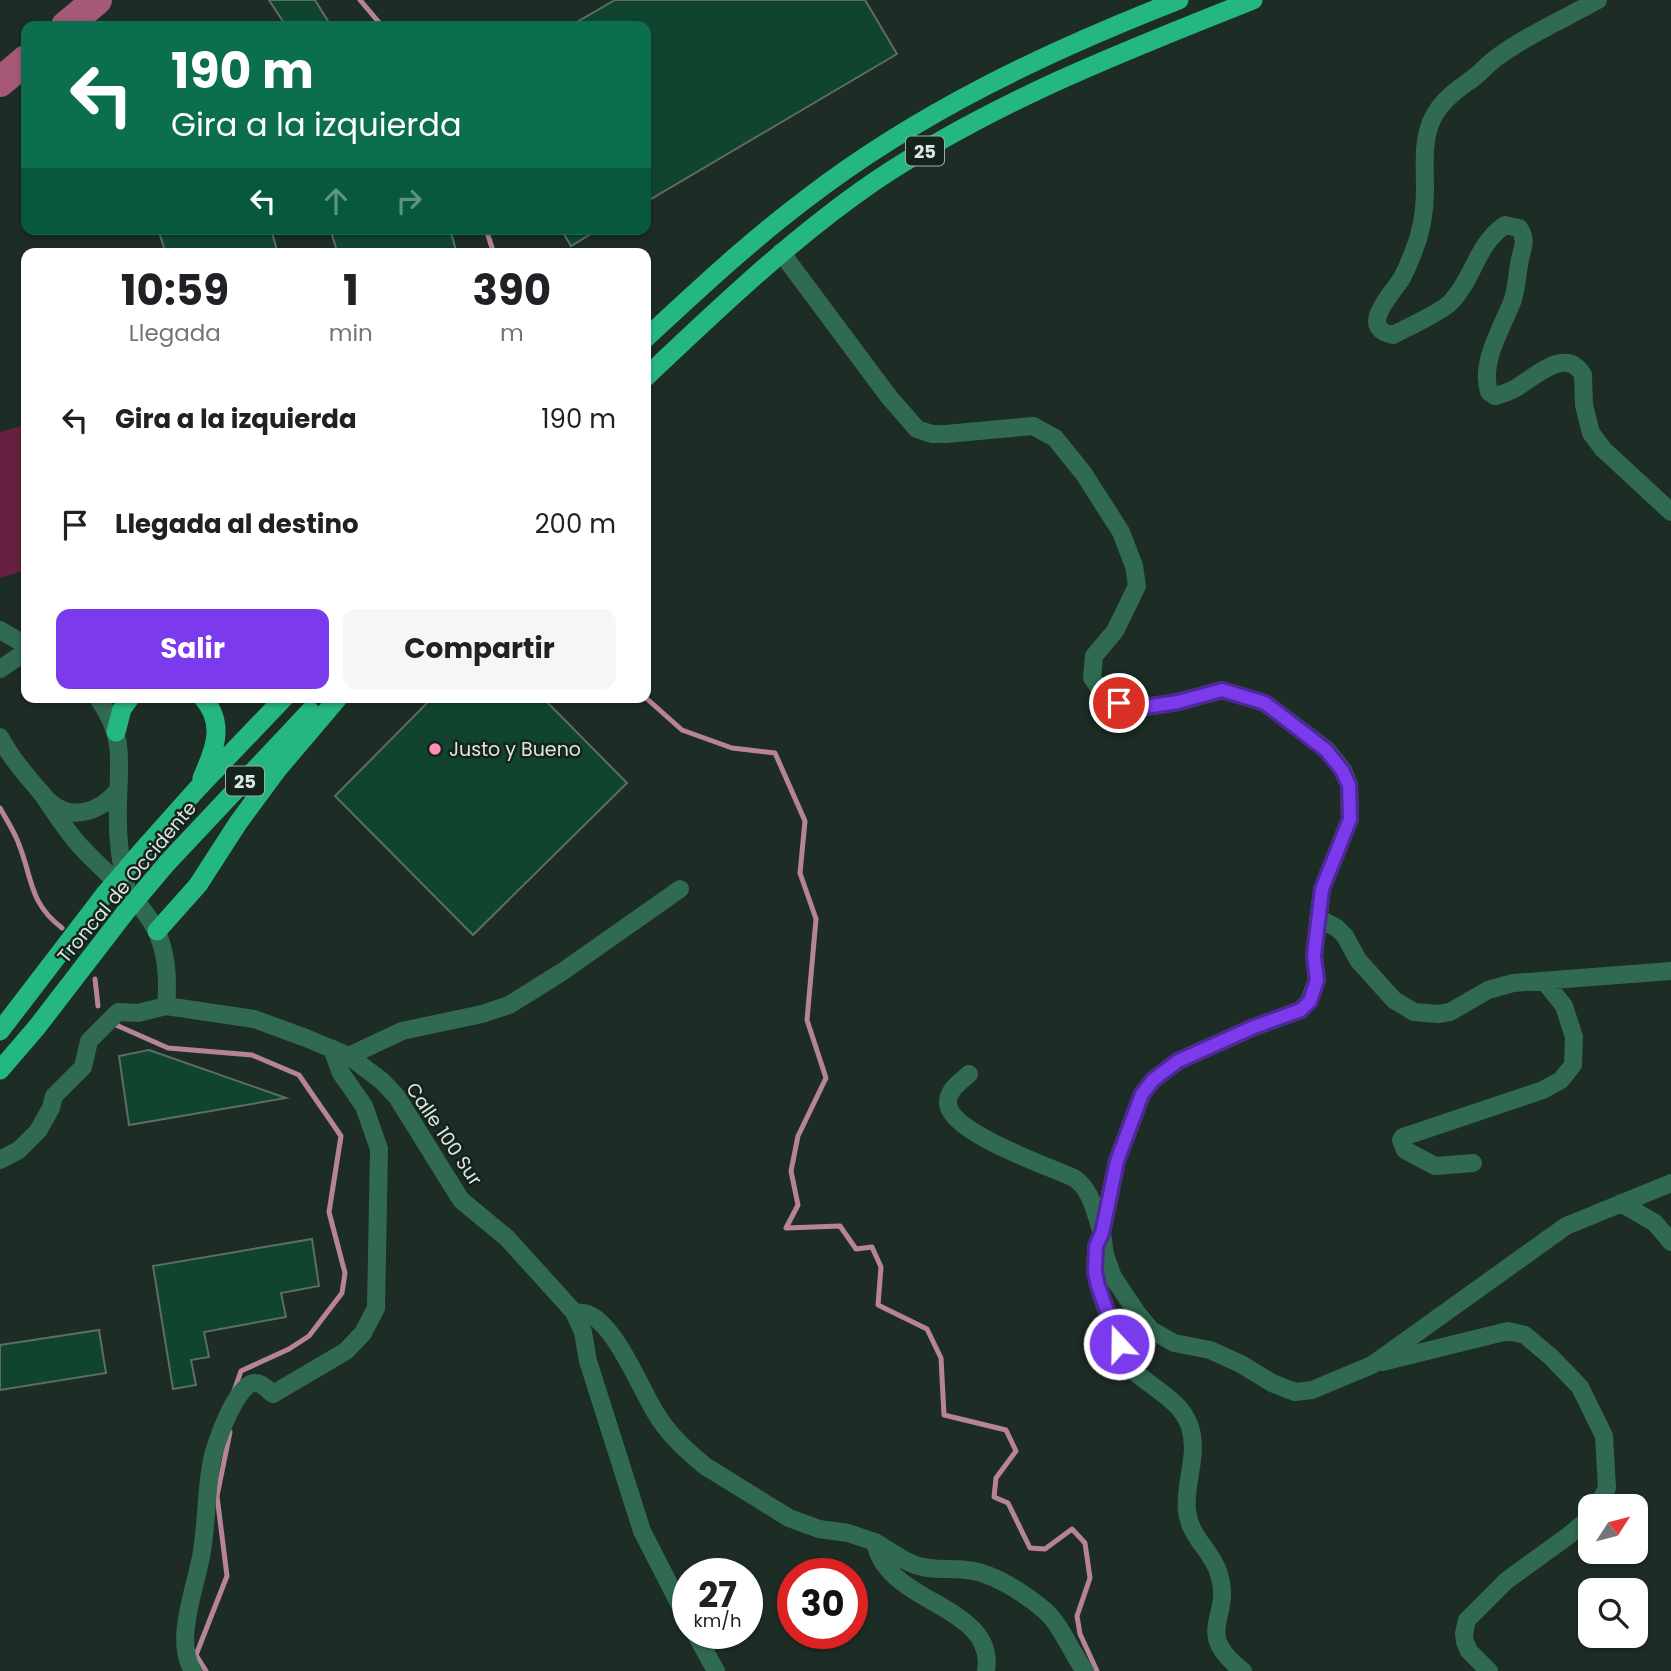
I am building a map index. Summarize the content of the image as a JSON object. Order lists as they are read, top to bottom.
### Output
{
  "streets": {
    "highway": ["25", "Troncal de Occidente"],
    "street": ["Calle 100 Sur"]
  },
  "places": ["Justo y Bueno"],
  "north": "top right",
  "page": {
    "turn": ["190 m", "Gira a la izquierda"],
    "eta": [
      "10:59",
      "Llegada",
      "1",
      "min",
      "390",
      "m"
    ],
    "list": [
      {
        "name": "Gira a la izquierda",
        "value": "190 m"
      },
      {
        "name": "Llegada al destino",
        "value": "200 m"
      }
    ],
    "buttons": ["Salir", "Compartir"],
    "speed": "27 km/h",
    "limit": "30"
  }
}
